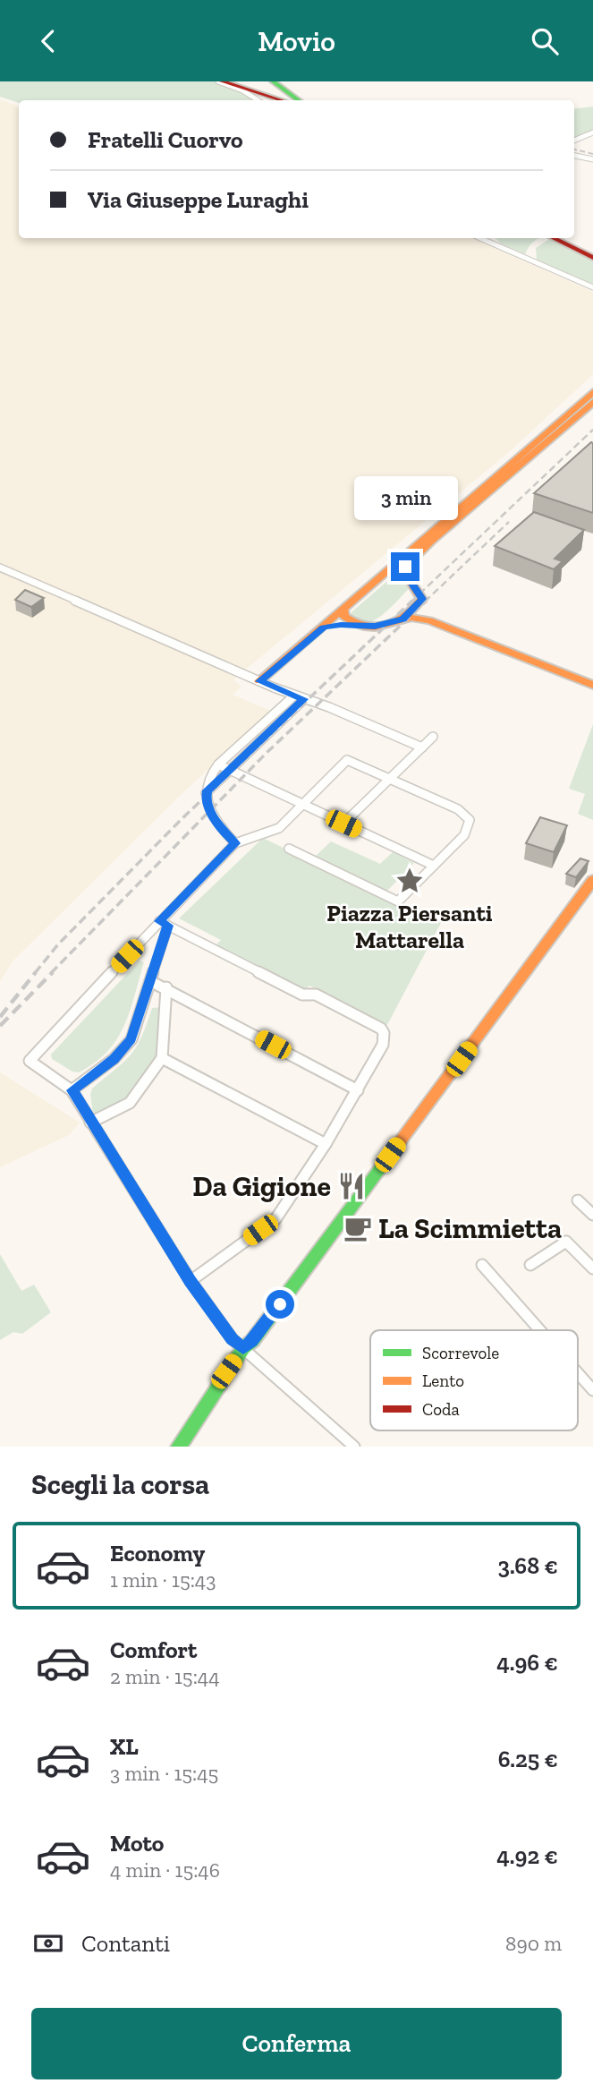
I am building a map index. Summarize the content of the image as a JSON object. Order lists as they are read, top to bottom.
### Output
{
  "places": {
    "place": ["Piazza Piersanti Mattarella"],
    "restaurant": ["Da Gigione"],
    "cafe": ["La Scimmietta"]
  },
  "legend": ["Scorrevole", "Lento", "Coda"],
  "page": {
    "header": "Movio",
    "banner": ["Fratelli Cuorvo", "Via Giuseppe Luraghi"],
    "bubble": "3 min",
    "heading": "Scegli la corsa",
    "list": [
      {
        "name": "Economy",
        "note": "1 min · 15:43",
        "value": "3.68 €"
      },
      {
        "name": "Comfort",
        "note": "2 min · 15:44",
        "value": "4.96 €"
      },
      {
        "name": "XL",
        "note": "3 min · 15:45",
        "value": "6.25 €"
      },
      {
        "name": "Moto",
        "note": "4 min · 15:46",
        "value": "4.92 €"
      }
    ],
    "pay": ["Contanti", "890 m"],
    "buttons": "Conferma"
  }
}
